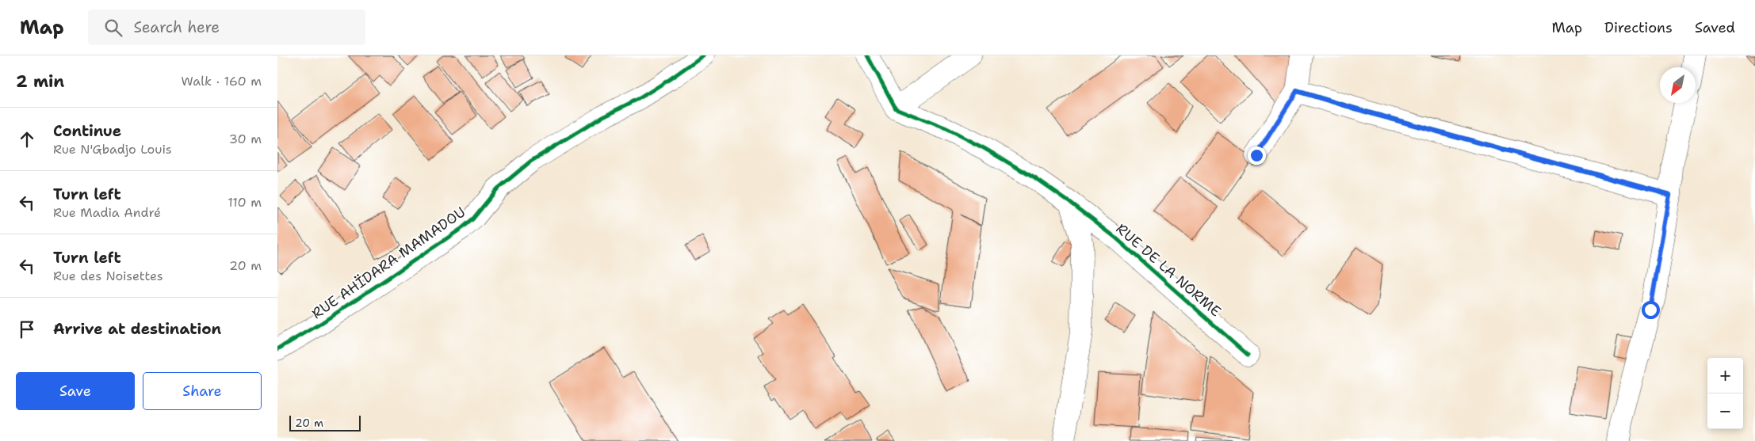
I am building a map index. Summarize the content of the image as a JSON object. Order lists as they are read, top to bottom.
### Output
{
  "streets": {
    "street": ["RUE AHÏDARA MAMADOU", "RUE DE LA NORME"]
  },
  "scale_bar": "20 m",
  "north": "bottom left",
  "page": {
    "header": "Map",
    "search": "Search here",
    "nav": ["Map", "Directions", "Saved"],
    "heading": ["2 min", "Walk · 160 m"],
    "list": [
      ["Continue", "Rue N'Gbadjo Louis", "30 m"],
      ["Turn left", "Rue Madia André", "110 m"],
      ["Turn left", "Rue des Noisettes", "20 m"],
      "Arrive at destination"
    ],
    "map_buttons": ["+", "−"],
    "buttons": ["Save", "Share"],
    "scale": "20 m"
  }
}
